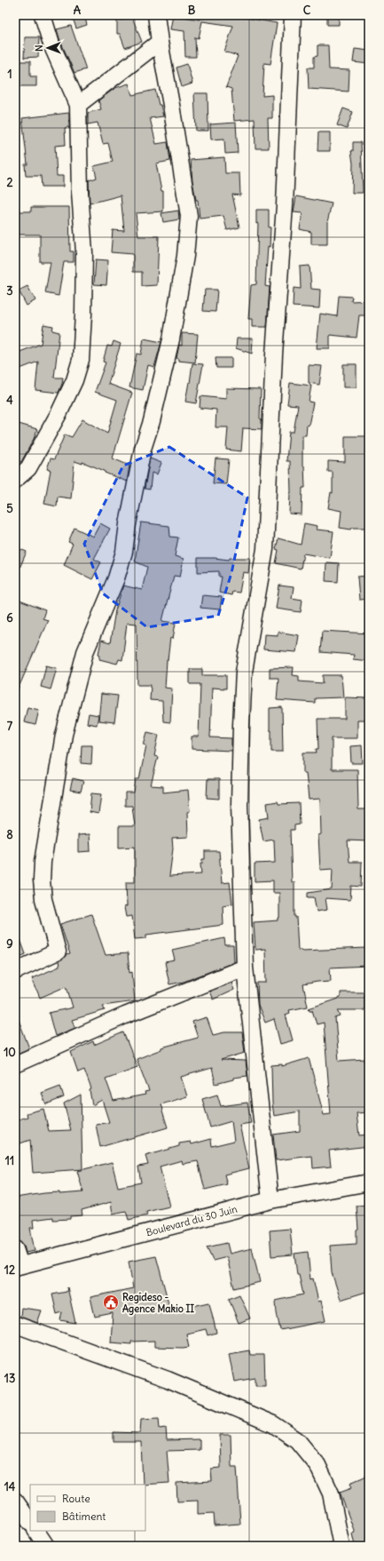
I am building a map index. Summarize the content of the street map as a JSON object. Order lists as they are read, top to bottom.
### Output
{
  "streets": {
    "street": ["Boulevard du 30 Juin"]
  },
  "places": {
    "public building": ["Regideso - Agence Makio II"]
  },
  "legend": ["Route", "Bâtiment"],
  "north": "left",
  "grid": {
    "columns": ["A", "B", "C"],
    "rows": [
      "1",
      "2",
      "3",
      "4",
      "5",
      "6",
      "7",
      "8",
      "9",
      "10",
      "11",
      "12",
      "13",
      "14"
    ]
  }
}
